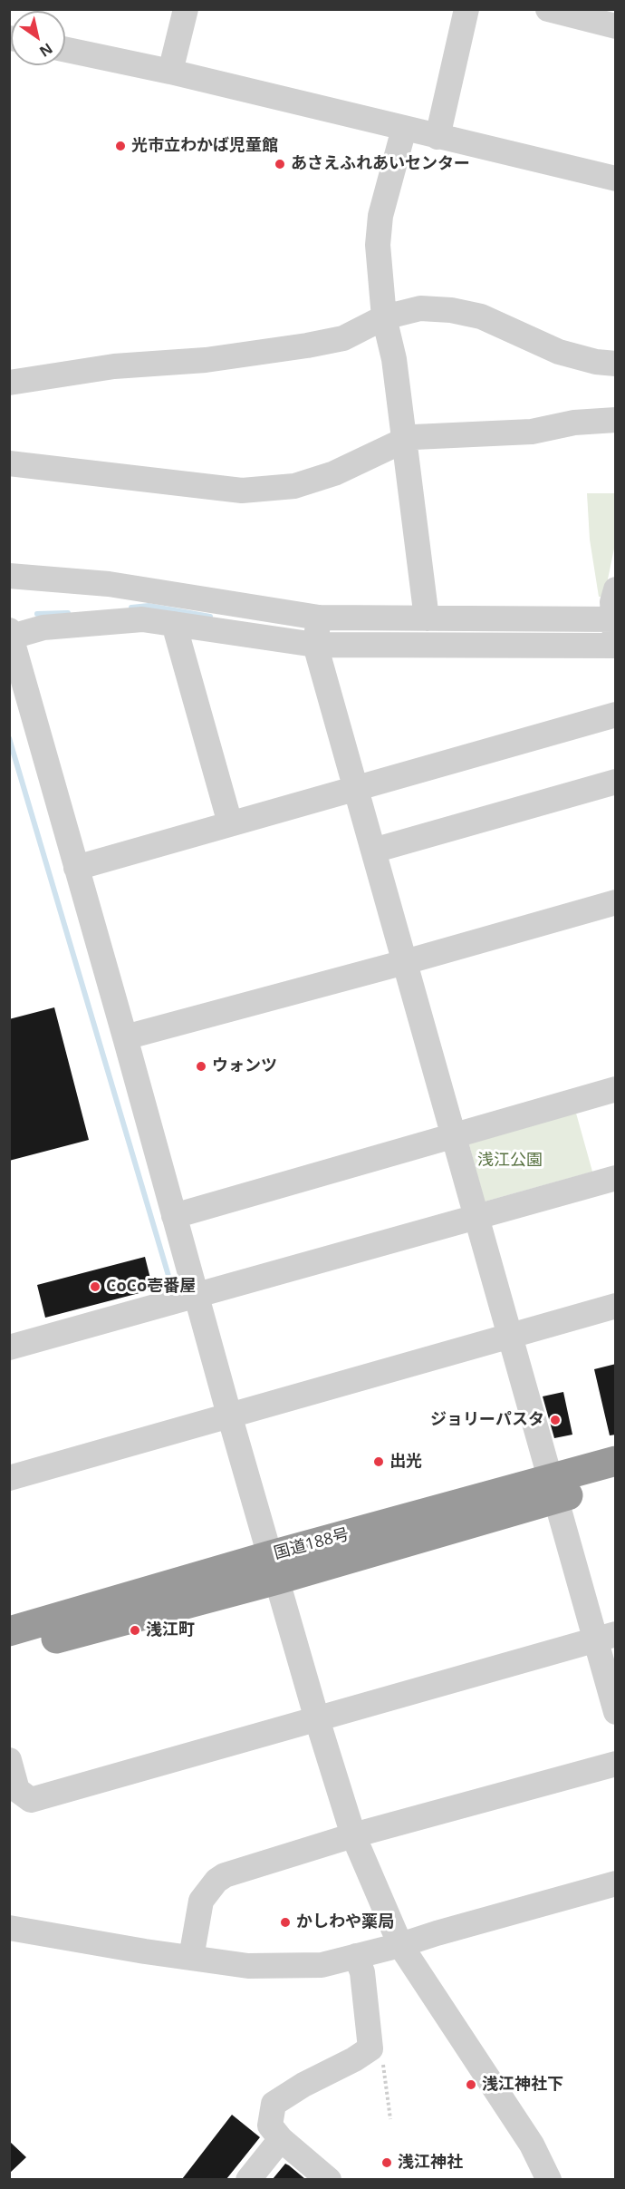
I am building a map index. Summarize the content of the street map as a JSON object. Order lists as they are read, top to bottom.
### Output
{
  "streets": {
    "highway": ["国道188号"]
  },
  "parks": ["浅江公園"],
  "places": [
    "光市立わかば児童館",
    "あさえふれあいセンター",
    "ウォンツ",
    "CoCo壱番屋",
    "ジョリーパスタ",
    "出光",
    "浅江町",
    "かしわや薬局",
    "浅江神社下",
    "浅江神社"
  ],
  "north": "bottom right"
}
